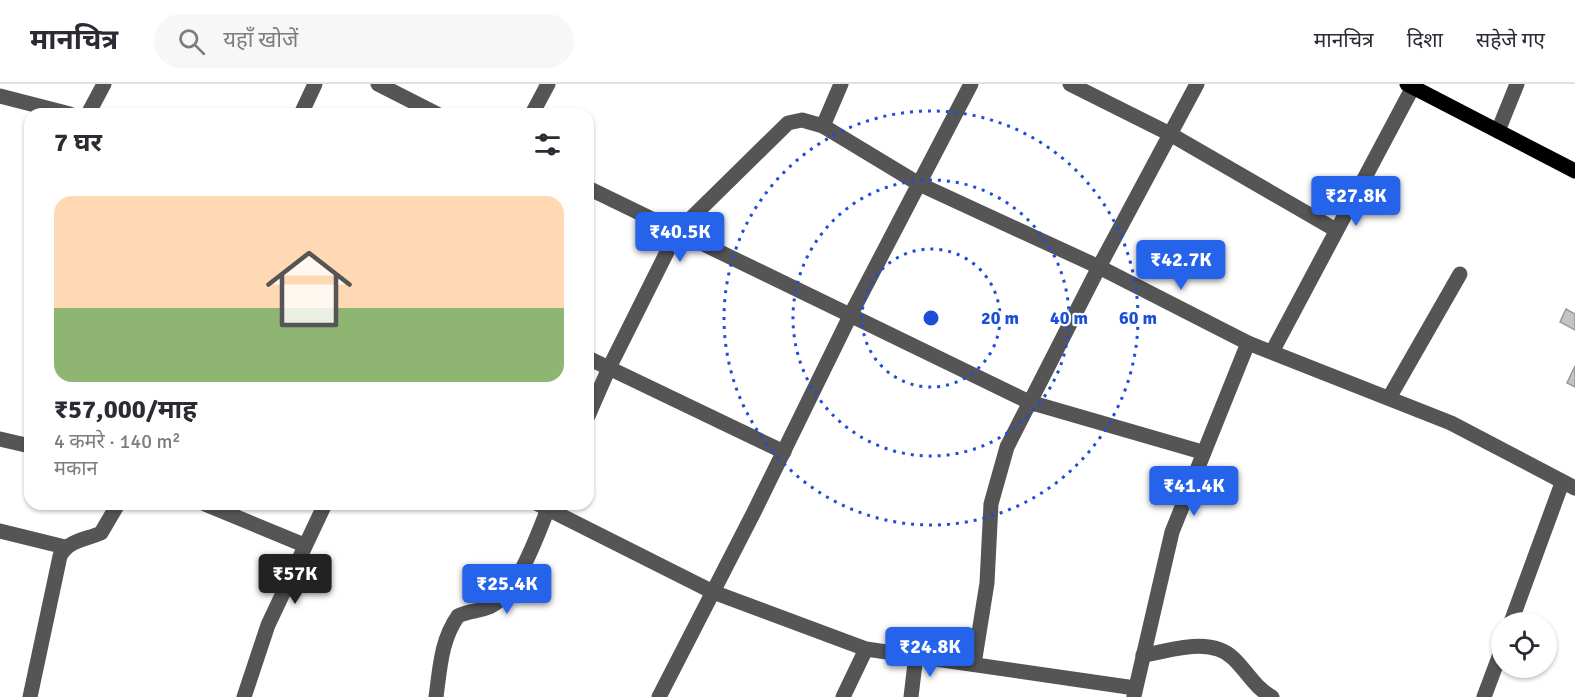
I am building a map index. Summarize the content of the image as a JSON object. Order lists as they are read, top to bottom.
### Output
{
  "page": {
    "header": "मानचित्र",
    "search": "यहाँ खोजें",
    "nav": ["मानचित्र", "दिशा", "सहेजे गए"],
    "heading": "7 घर",
    "price": [
      "₹27.8K",
      "₹40.5K",
      "₹42.7K",
      "₹41.4K",
      "₹57K",
      "₹25.4K",
      "₹24.8K"
    ],
    "list": [
      {
        "name": "₹57,000/माह",
        "note": "4 कमरे · 140 m² · मकान"
      }
    ]
  },
  "rings": ["20 m", "40 m", "60 m"]
}
